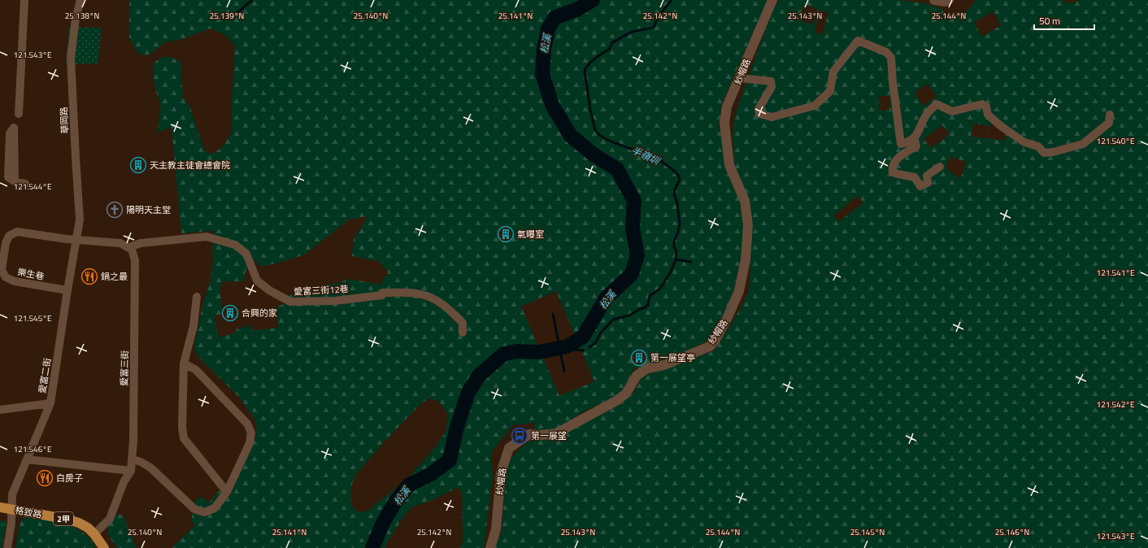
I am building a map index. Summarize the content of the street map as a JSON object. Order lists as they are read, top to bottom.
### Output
{
  "streets": {
    "main road": ["格致路", "2甲"],
    "street": [
      "紗帽路",
      "華岡路",
      "樂生巷",
      "愛富三街12巷",
      "愛富三街",
      "愛富二街"
    ]
  },
  "crossings": [
    ["華岡路", "樂生巷"],
    ["華岡路", "愛富二街"],
    ["樂生巷", "愛富二街"],
    ["愛富三街12巷", "愛富三街"],
    ["愛富三街", "格致路"],
    ["愛富二街", "格致路"]
  ],
  "water": ["松溪", "半嶺圳"],
  "places": {
    "building": [
      "天主教主徒會總會院",
      "氣曝室",
      "合興的家",
      "第一展望亭"
    ],
    "church": ["陽明天主堂"],
    "restaurant": ["鍋之最", "白房子"],
    "bus stop": ["第一展望"]
  },
  "scale_bar": "50 m",
  "coordinates": [
    "25.138°N",
    "25.139°N",
    "25.140°N",
    "25.141°N",
    "25.142°N",
    "25.143°N",
    "25.144°N",
    "121.543°E",
    "121.540°E",
    "121.544°E",
    "121.541°E",
    "121.545°E",
    "121.542°E",
    "121.546°E",
    "25.145°N",
    "25.146°N"
  ]
}
